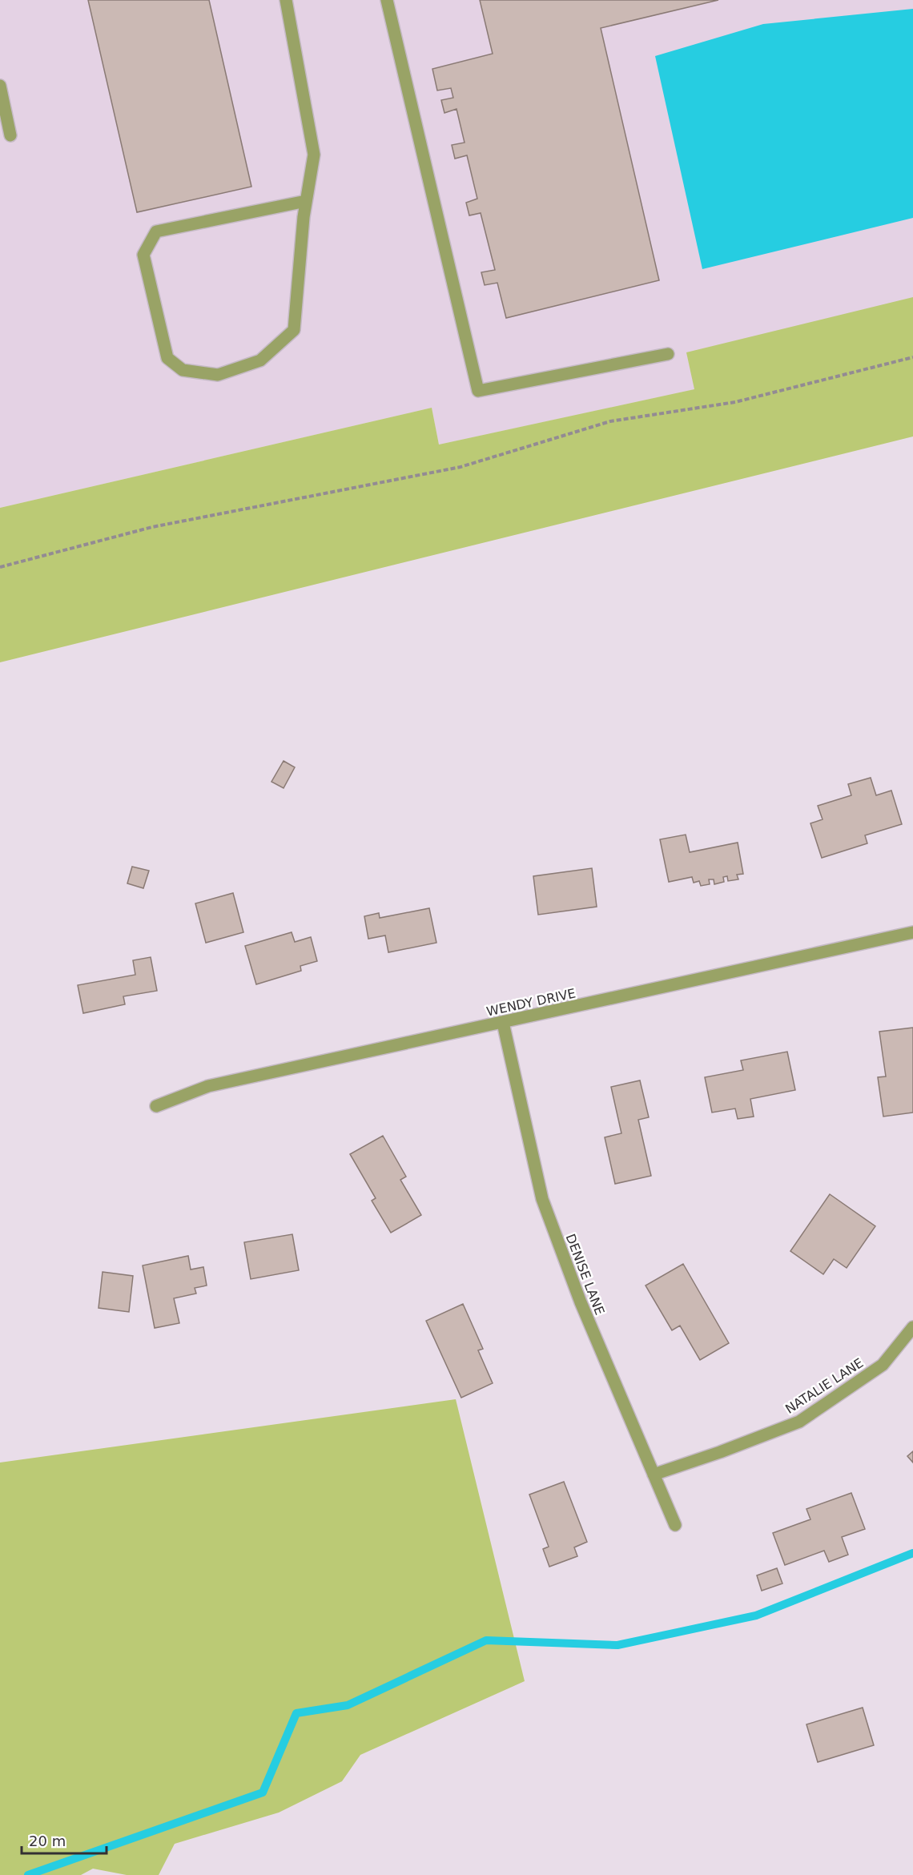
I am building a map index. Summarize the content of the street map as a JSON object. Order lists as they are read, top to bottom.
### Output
{
  "streets": {
    "street": ["WENDY DRIVE", "DENISE LANE", "NATALIE LANE"]
  },
  "crossings": [
    ["WENDY DRIVE", "DENISE LANE"],
    ["DENISE LANE", "NATALIE LANE"]
  ],
  "scale_bar": "20 m"
}
